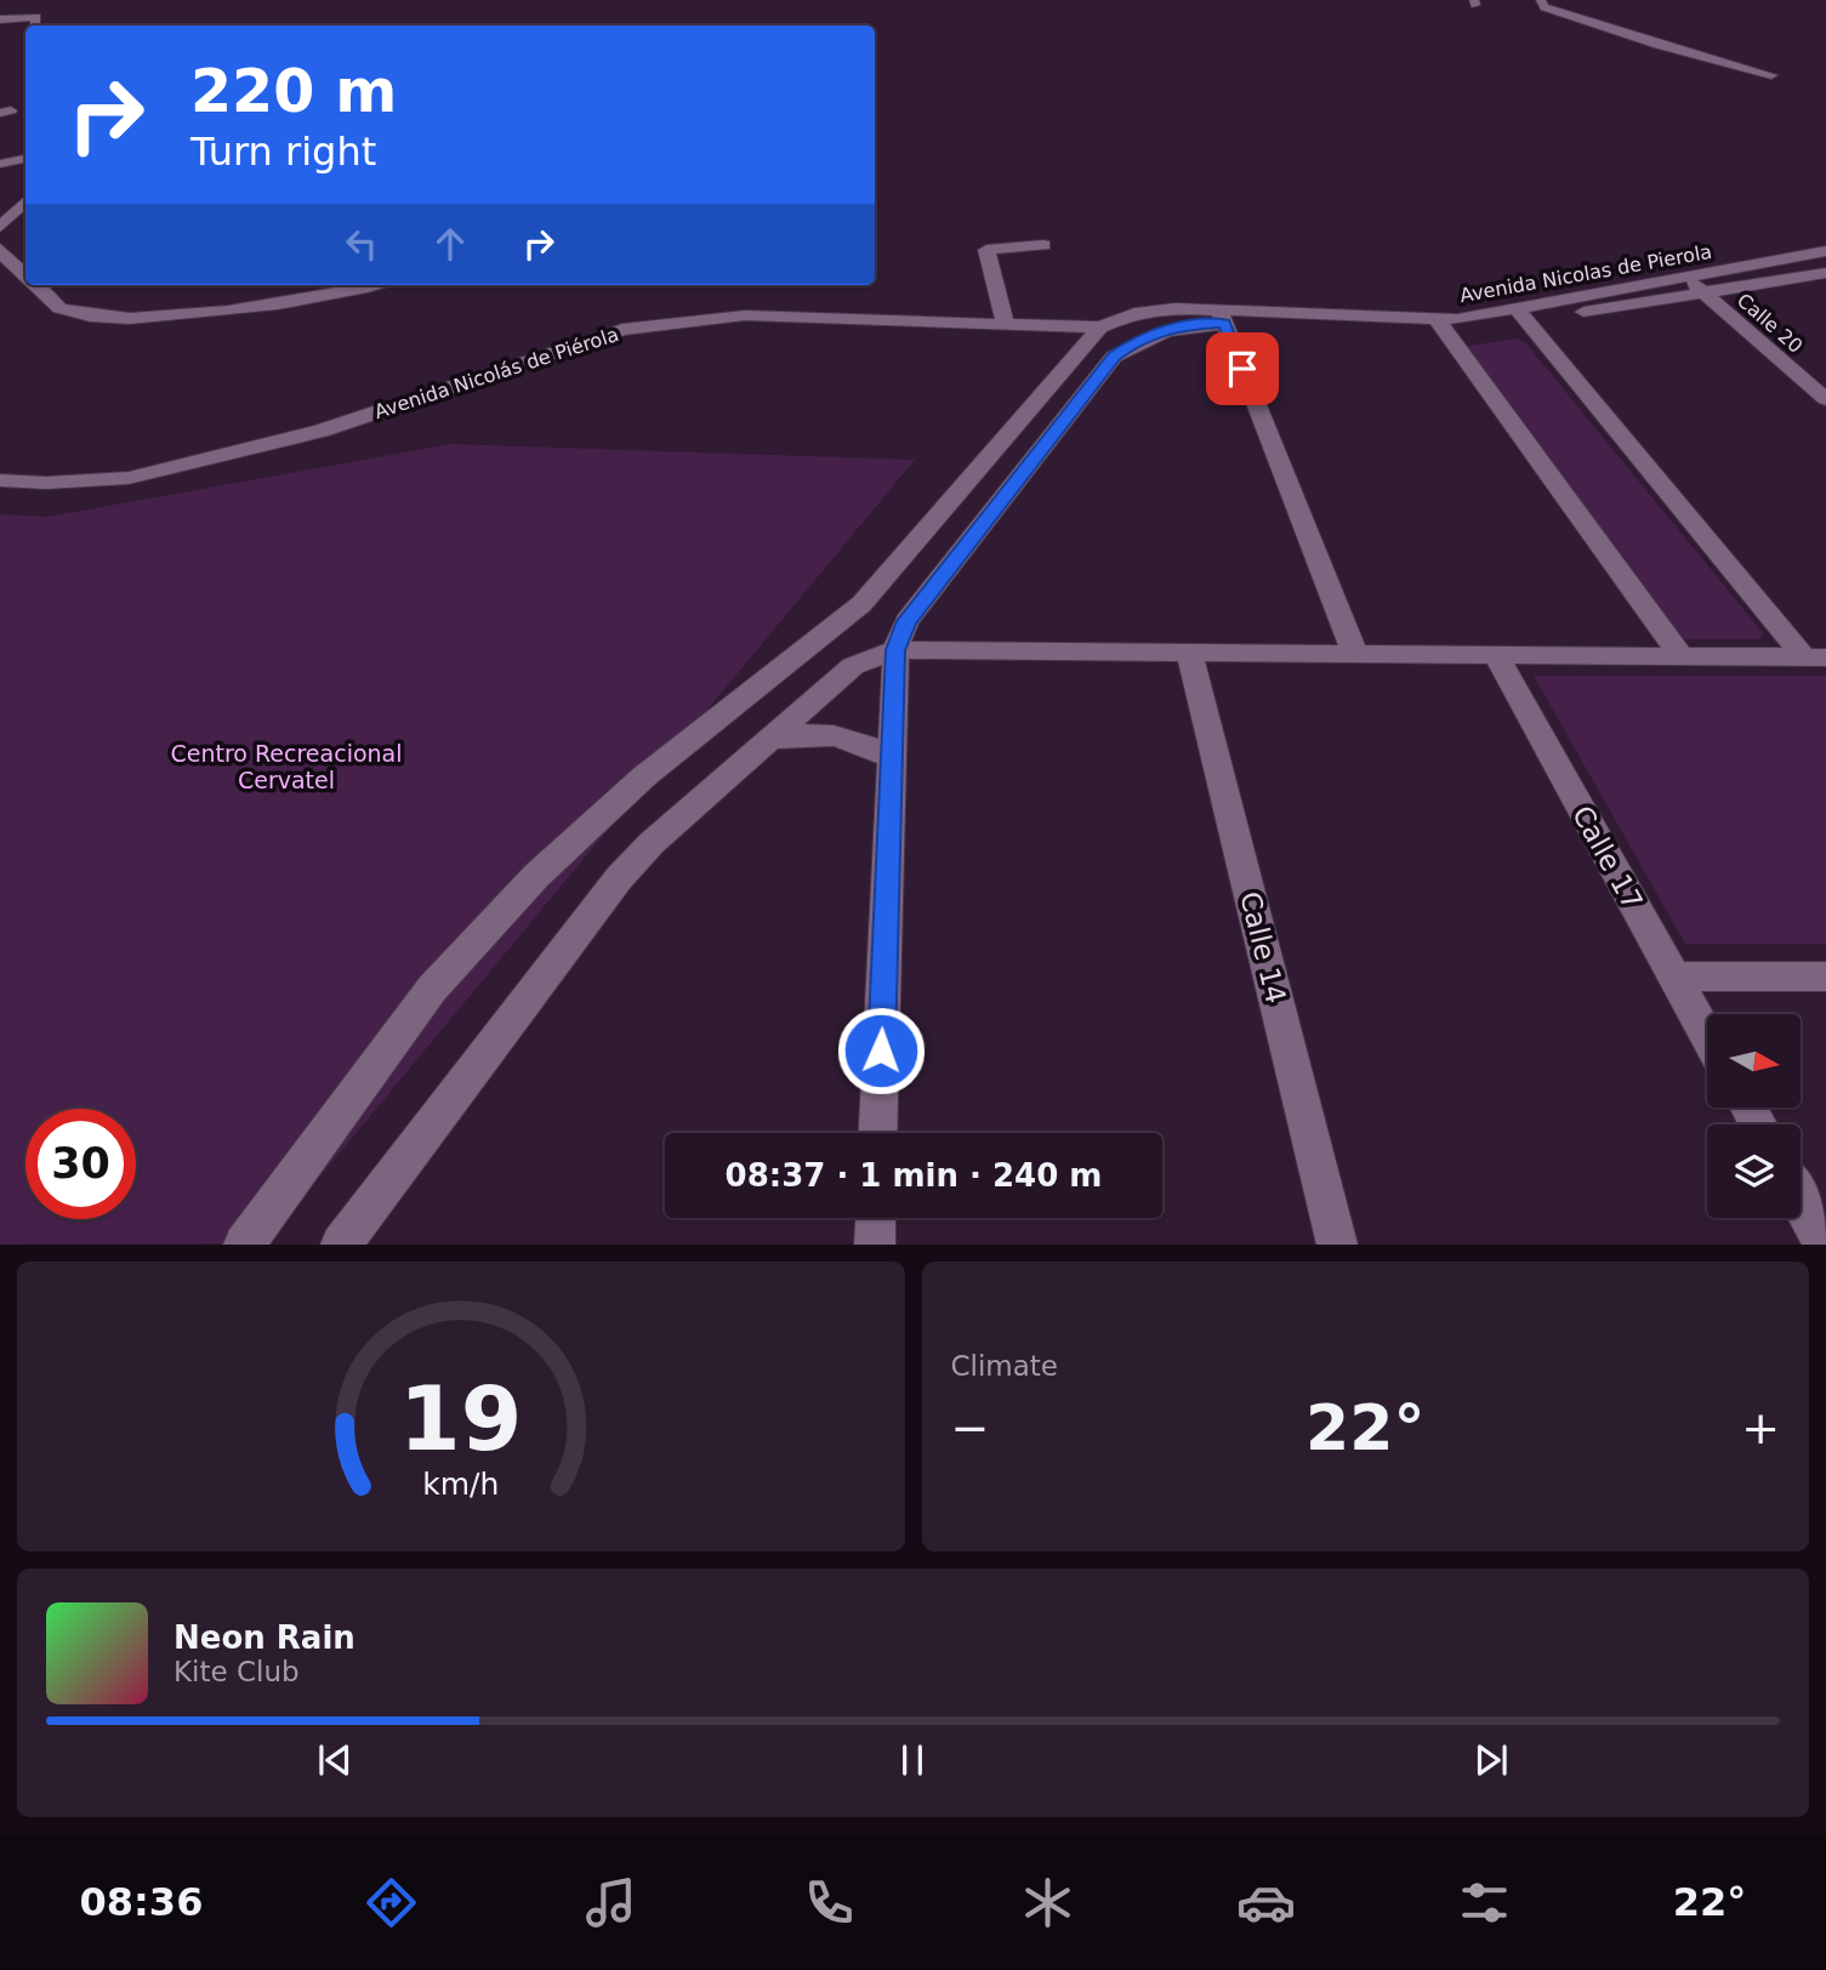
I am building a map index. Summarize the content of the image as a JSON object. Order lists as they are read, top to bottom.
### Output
{
  "streets": {
    "street": [
      "Avenida Nicolas de Pierola",
      "Calle 20",
      "Avenida Nicolás de Piérola",
      "Calle 17",
      "Calle 14"
    ]
  },
  "crossings": [
    ["Avenida Nicolas de Pierola", "Calle 20"]
  ],
  "parks": ["Centro Recreacional Cervatel"],
  "north": "right",
  "page": {
    "turn": ["220 m", "Turn right"],
    "limit": "30",
    "trip": "08:37 · 1 min · 240 m",
    "tile": "Climate",
    "heat": ["−", "22°", "+"],
    "song": ["Neon Rain", "Kite Club"],
    "tabs": ["08:36", "22°"],
    "gauge": ["19", "km/h"]
  }
}
